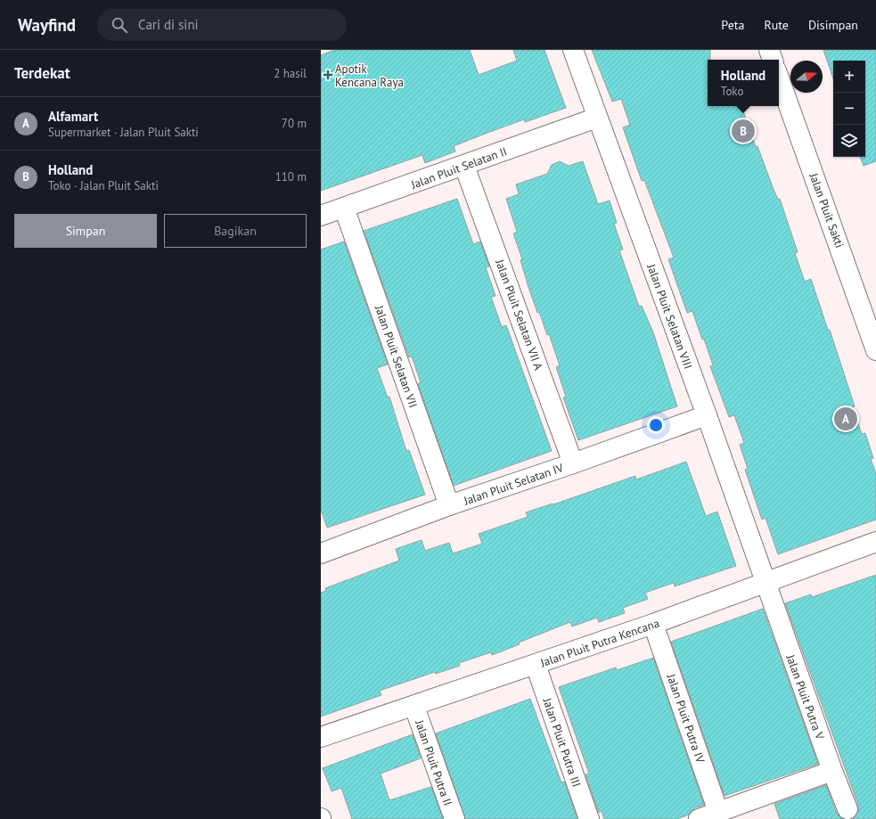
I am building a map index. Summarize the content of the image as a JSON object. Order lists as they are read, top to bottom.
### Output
{
  "streets": {
    "street": [
      "Jalan Pluit Selatan II",
      "Jalan Pluit Sakti",
      "Jalan Pluit Selatan VII A",
      "Jalan Pluit Selatan VIII",
      "Jalan Pluit Selatan VII",
      "Jalan Pluit Selatan IV",
      "Jalan Pluit Putra Kencana",
      "Jalan Pluit Putra V",
      "Jalan Pluit Putra IV",
      "Jalan Pluit Putra III",
      "Jalan Pluit Putra II"
    ]
  },
  "crossings": [
    ["Jalan Pluit Selatan II", "Jalan Pluit Selatan VII A"],
    ["Jalan Pluit Selatan II", "Jalan Pluit Selatan VIII"],
    ["Jalan Pluit Selatan II", "Jalan Pluit Selatan VII"],
    ["Jalan Pluit Selatan VII A", "Jalan Pluit Selatan IV"],
    ["Jalan Pluit Selatan VIII", "Jalan Pluit Selatan IV"],
    ["Jalan Pluit Selatan VIII", "Jalan Pluit Putra Kencana"],
    ["Jalan Pluit Selatan VIII", "Jalan Pluit Putra V"],
    ["Jalan Pluit Selatan VII", "Jalan Pluit Selatan IV"],
    ["Jalan Pluit Putra Kencana", "Jalan Pluit Putra V"],
    ["Jalan Pluit Putra Kencana", "Jalan Pluit Putra IV"],
    ["Jalan Pluit Putra Kencana", "Jalan Pluit Putra III"],
    ["Jalan Pluit Putra Kencana", "Jalan Pluit Putra II"]
  ],
  "places": {
    "health": ["Apotik Kencana Raya"]
  },
  "north": "right",
  "page": {
    "header": "Wayfind",
    "search": "Cari di sini",
    "nav": ["Peta", "Rute", "Disimpan"],
    "heading": ["Terdekat", "2 hasil"],
    "popup": ["Holland", "Toko"],
    "map_buttons": ["+", "−"],
    "list": [
      {
        "mark": "A",
        "name": "Alfamart",
        "note": "Supermarket · Jalan Pluit Sakti",
        "value": "70 m"
      },
      {
        "mark": "B",
        "name": "Holland",
        "note": "Toko · Jalan Pluit Sakti",
        "value": "110 m"
      }
    ],
    "pins": ["B", "A"],
    "buttons": ["Simpan", "Bagikan"]
  }
}
